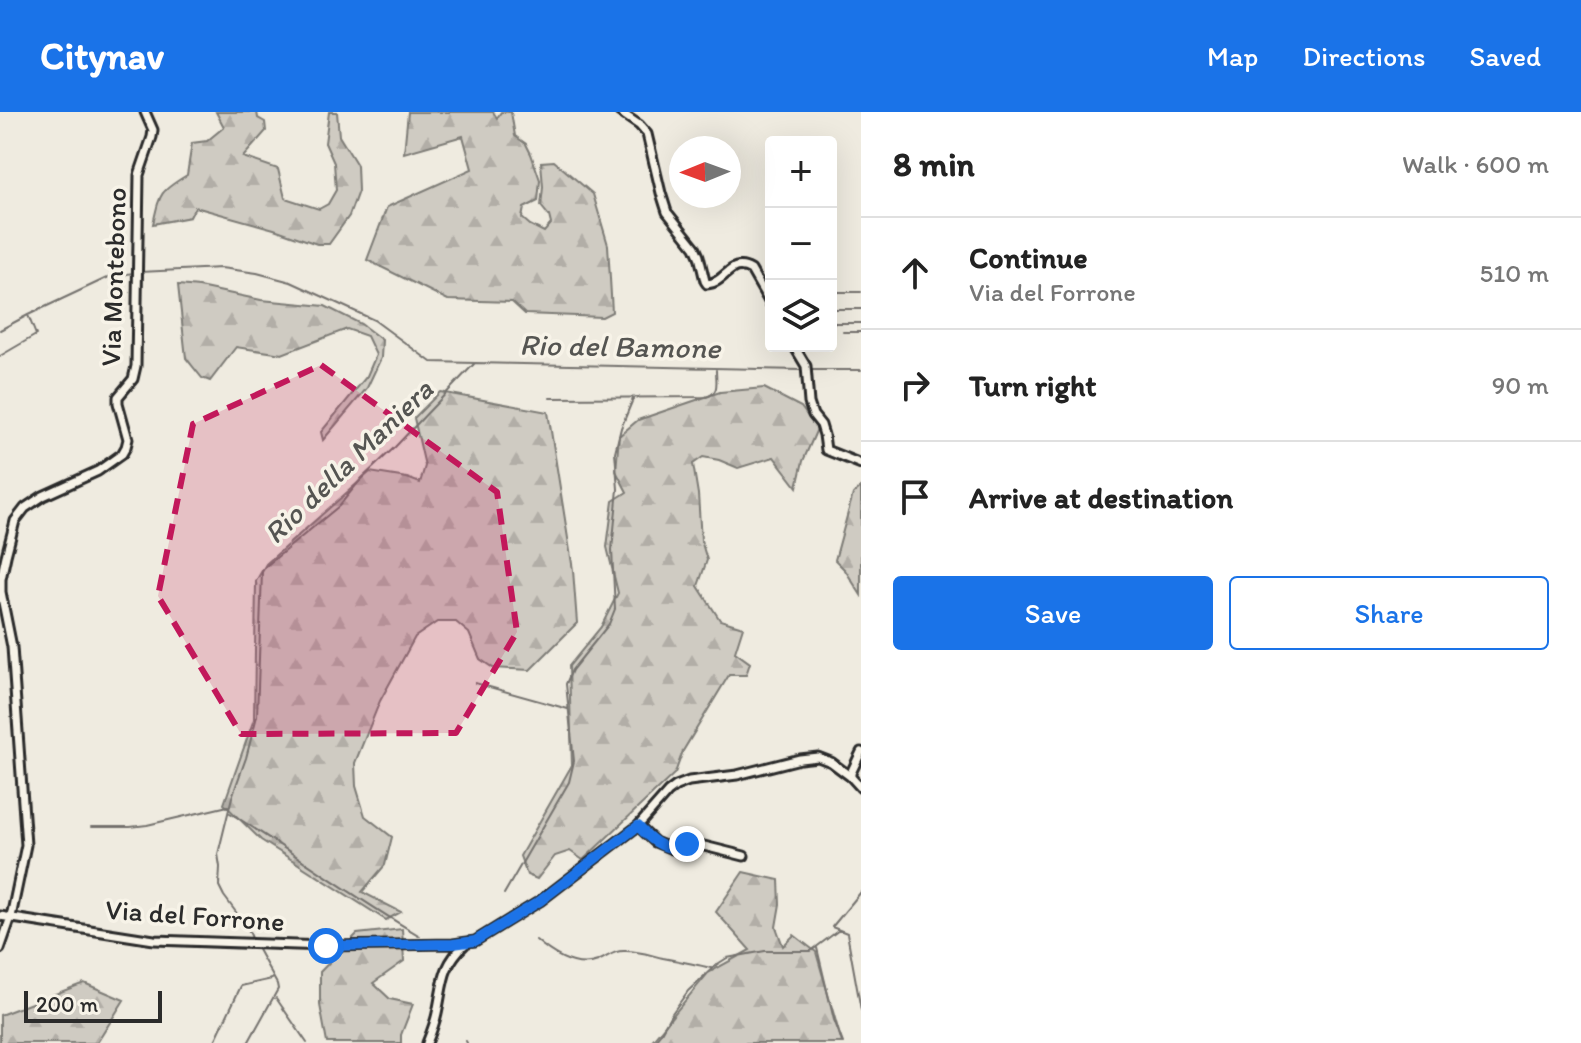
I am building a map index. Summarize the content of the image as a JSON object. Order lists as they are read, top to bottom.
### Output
{
  "streets": {
    "street": ["Via Montebono", "Via del Forrone"]
  },
  "crossings": [
    ["Via Montebono", "Via del Forrone"]
  ],
  "water": ["Rio del Bamone", "Rio della Maniera"],
  "scale_bar": "200 m",
  "north": "left",
  "page": {
    "header": "Citynav",
    "nav": ["Map", "Directions", "Saved"],
    "heading": ["8 min", "Walk · 600 m"],
    "map_buttons": ["+", "−"],
    "list": [
      ["Continue", "Via del Forrone", "510 m"],
      ["Turn right", "90 m"],
      "Arrive at destination"
    ],
    "buttons": ["Save", "Share"],
    "scale": "200 m"
  }
}
